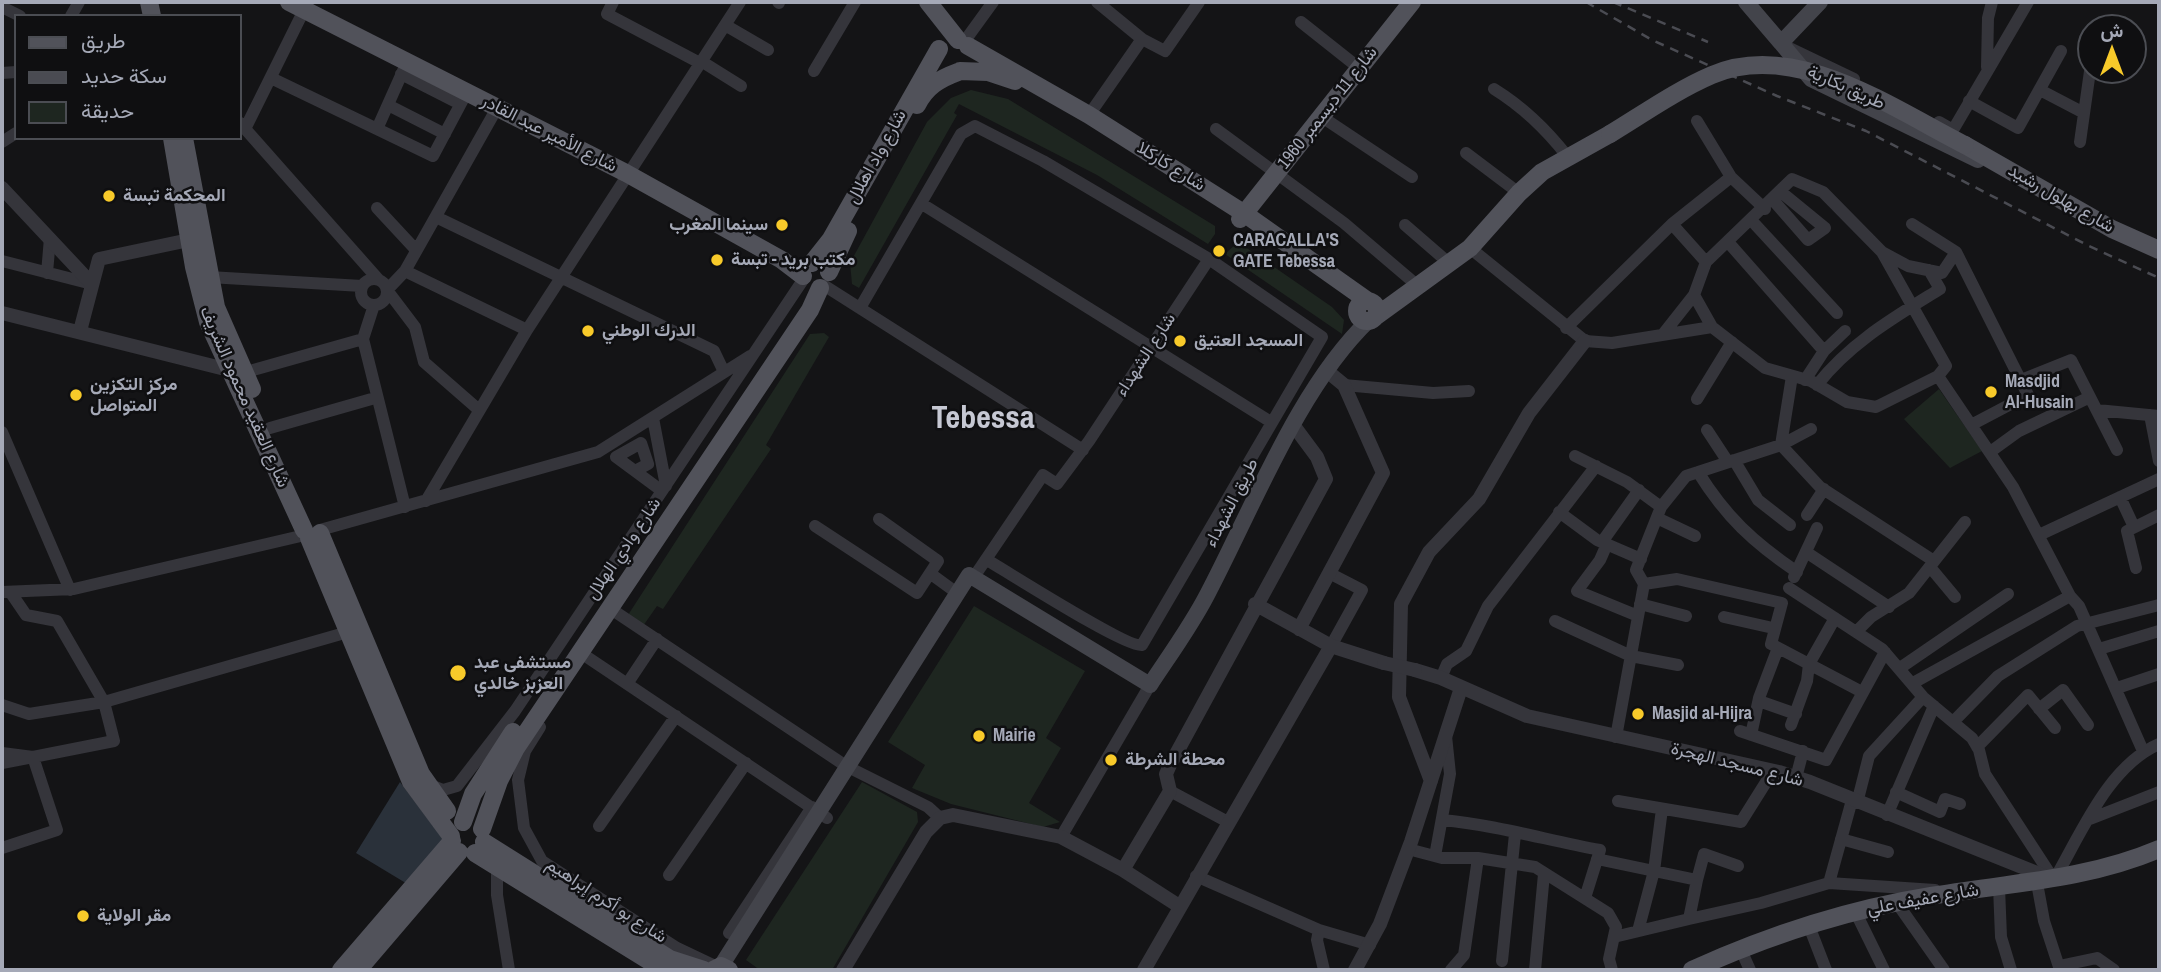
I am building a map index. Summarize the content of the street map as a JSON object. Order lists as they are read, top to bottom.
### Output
{
  "streets": {
    "main road": [
      "طريق بكارية",
      "شارع 11 ديسمبر 1960",
      "شارع الأمير عبد القادر",
      "شارع واد اهلال",
      "شارع كاركلا",
      "شارع بهلول رشيد",
      "شارع العقيد محمود الشريف",
      "طريق الشهداء",
      "شارع وادي الهلال",
      "شارع عفيف علي",
      "شارع بو أكرم إبراهيم"
    ],
    "street": ["شارع الشهداء", "شارع مسجد الهجرة"]
  },
  "crossings": [
    ["طريق بكارية", "شارع بهلول رشيد"],
    ["شارع 11 ديسمبر 1960", "شارع كاركلا"],
    ["شارع الأمير عبد القادر", "شارع واد اهلال"],
    ["شارع الأمير عبد القادر", "شارع وادي الهلال"],
    ["شارع واد اهلال", "شارع كاركلا"],
    ["شارع واد اهلال", "شارع وادي الهلال"],
    ["شارع كاركلا", "طريق الشهداء"],
    ["شارع العقيد محمود الشريف", "شارع وادي الهلال"],
    ["شارع العقيد محمود الشريف", "شارع بو أكرم إبراهيم"],
    ["شارع وادي الهلال", "شارع بو أكرم إبراهيم"],
    ["شارع مسجد الهجرة", "شارع عفيف علي"]
  ],
  "districts": ["Tebessa"],
  "places": [
    "المحكمة تبسة",
    "سينما المغرب",
    "CARACALLA'S GATE Tebessa",
    "مكتب بريد - تبسة",
    "الدرك الوطني",
    "المسجد العتيق",
    "Masdjid Al-Husain",
    "مركز التكزين المتواصل",
    "مستشفى عبد العزبز خالدي",
    "Masjid al-Hijra",
    "Mairie",
    "محطة الشرطة",
    "مقر الولاية"
  ],
  "legend": ["طريق", "سكة حديد", "حديقة"],
  "north": "top"
}
